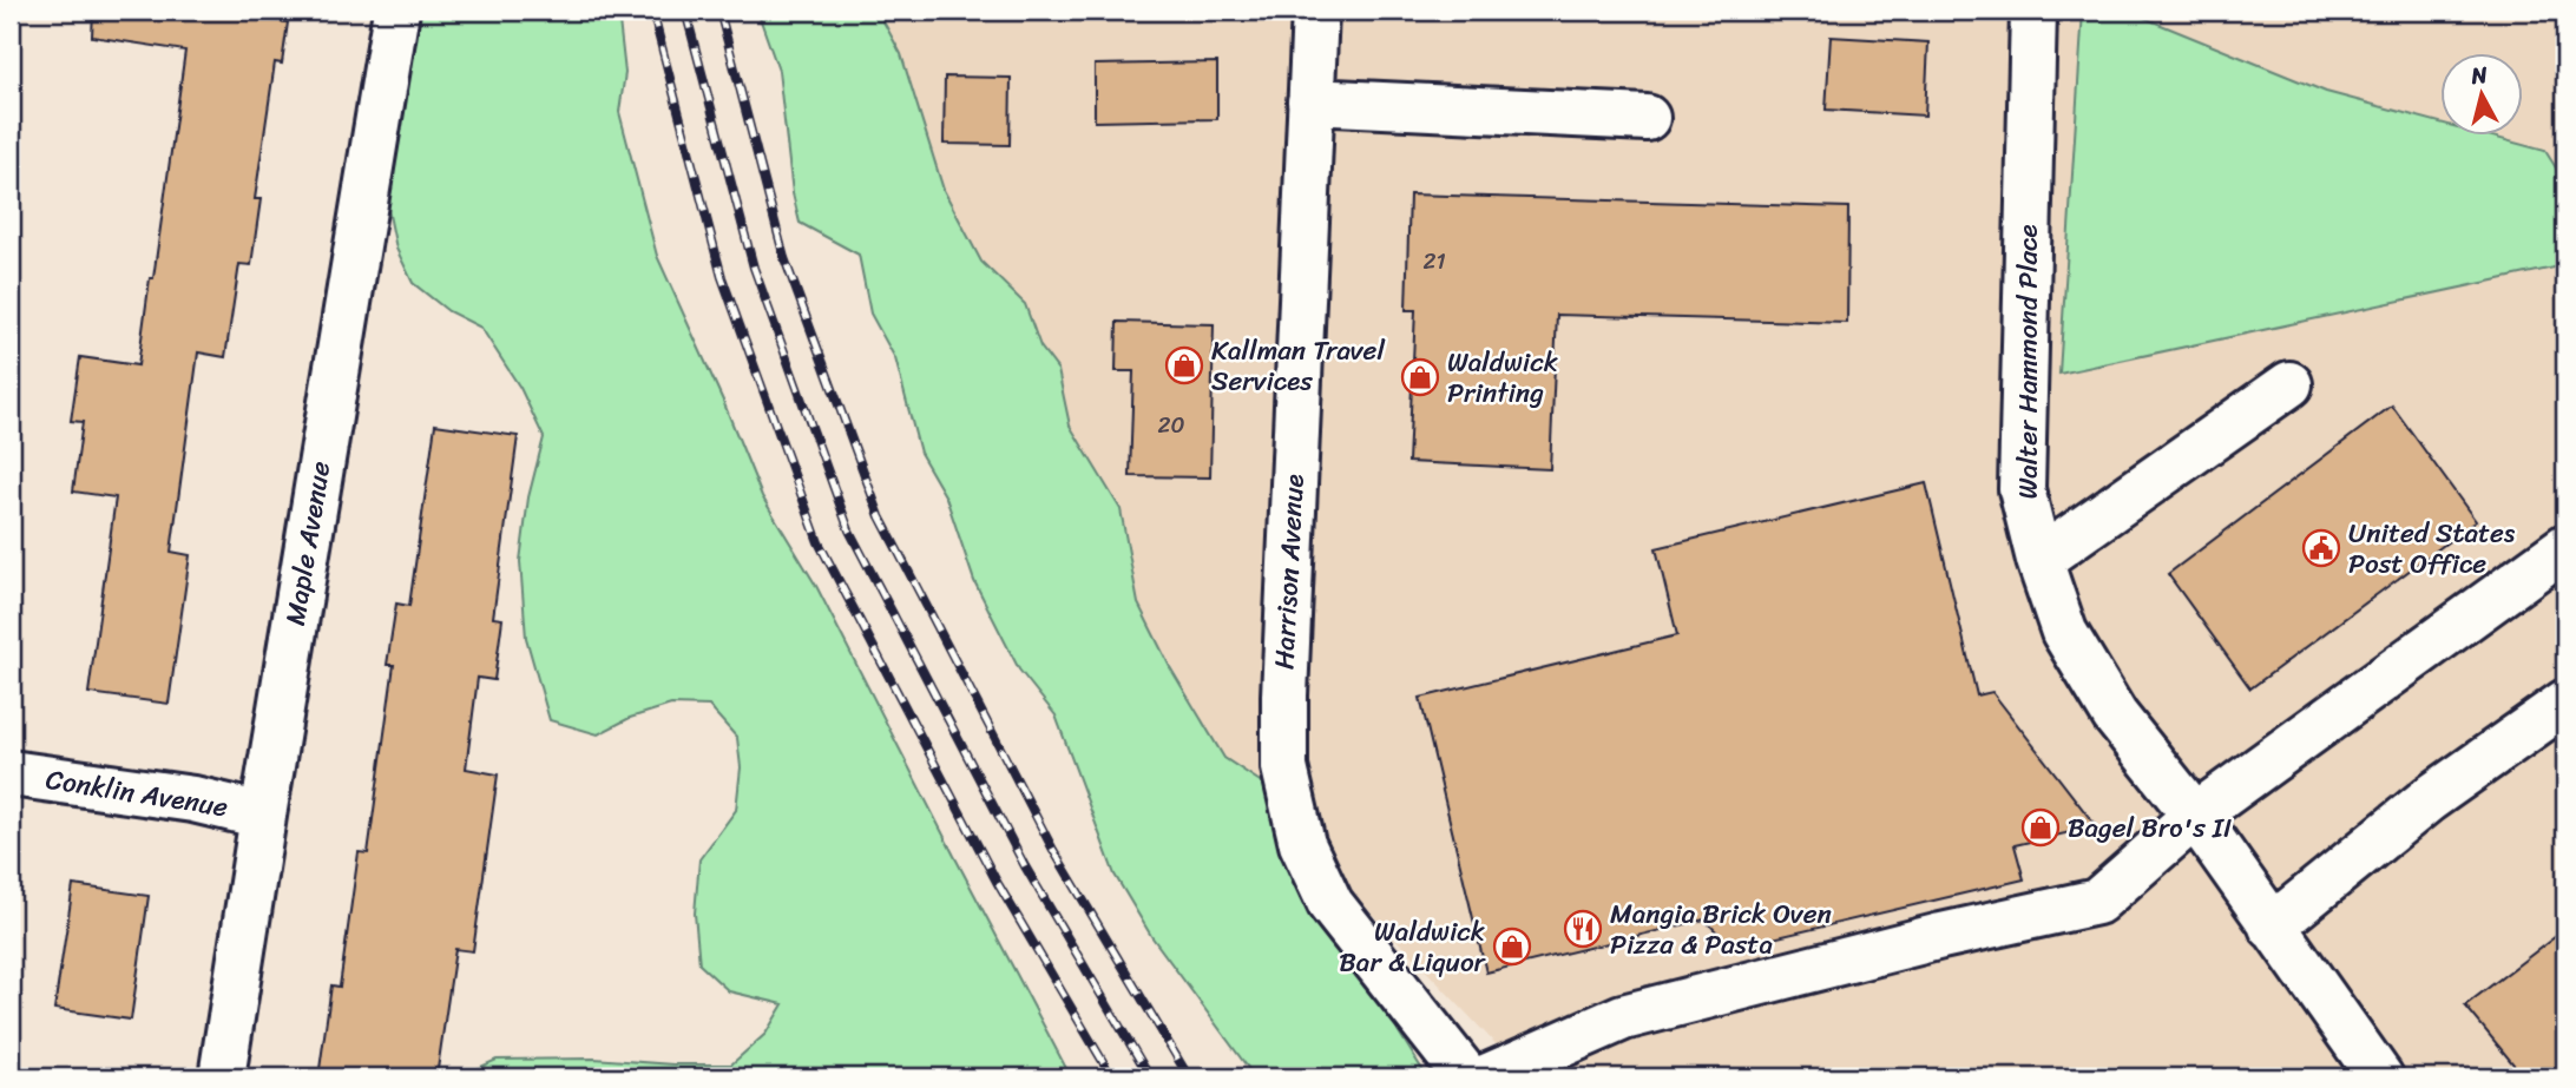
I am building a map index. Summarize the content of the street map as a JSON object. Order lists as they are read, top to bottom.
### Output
{
  "streets": {
    "street": [
      "Walter Hammond Place",
      "Maple Avenue",
      "Harrison Avenue",
      "Conklin Avenue"
    ]
  },
  "crossings": [
    ["Maple Avenue", "Conklin Avenue"]
  ],
  "places": {
    "shop": [
      "Kallman Travel Services",
      "Waldwick Printing",
      "Bagel Bro's II",
      "Waldwick Bar & Liquor"
    ],
    "public building": ["United States Post Office"],
    "restaurant": ["Mangia Brick Oven Pizza & Pasta"]
  },
  "house_numbers": ["21", "20"],
  "north": "top"
}
